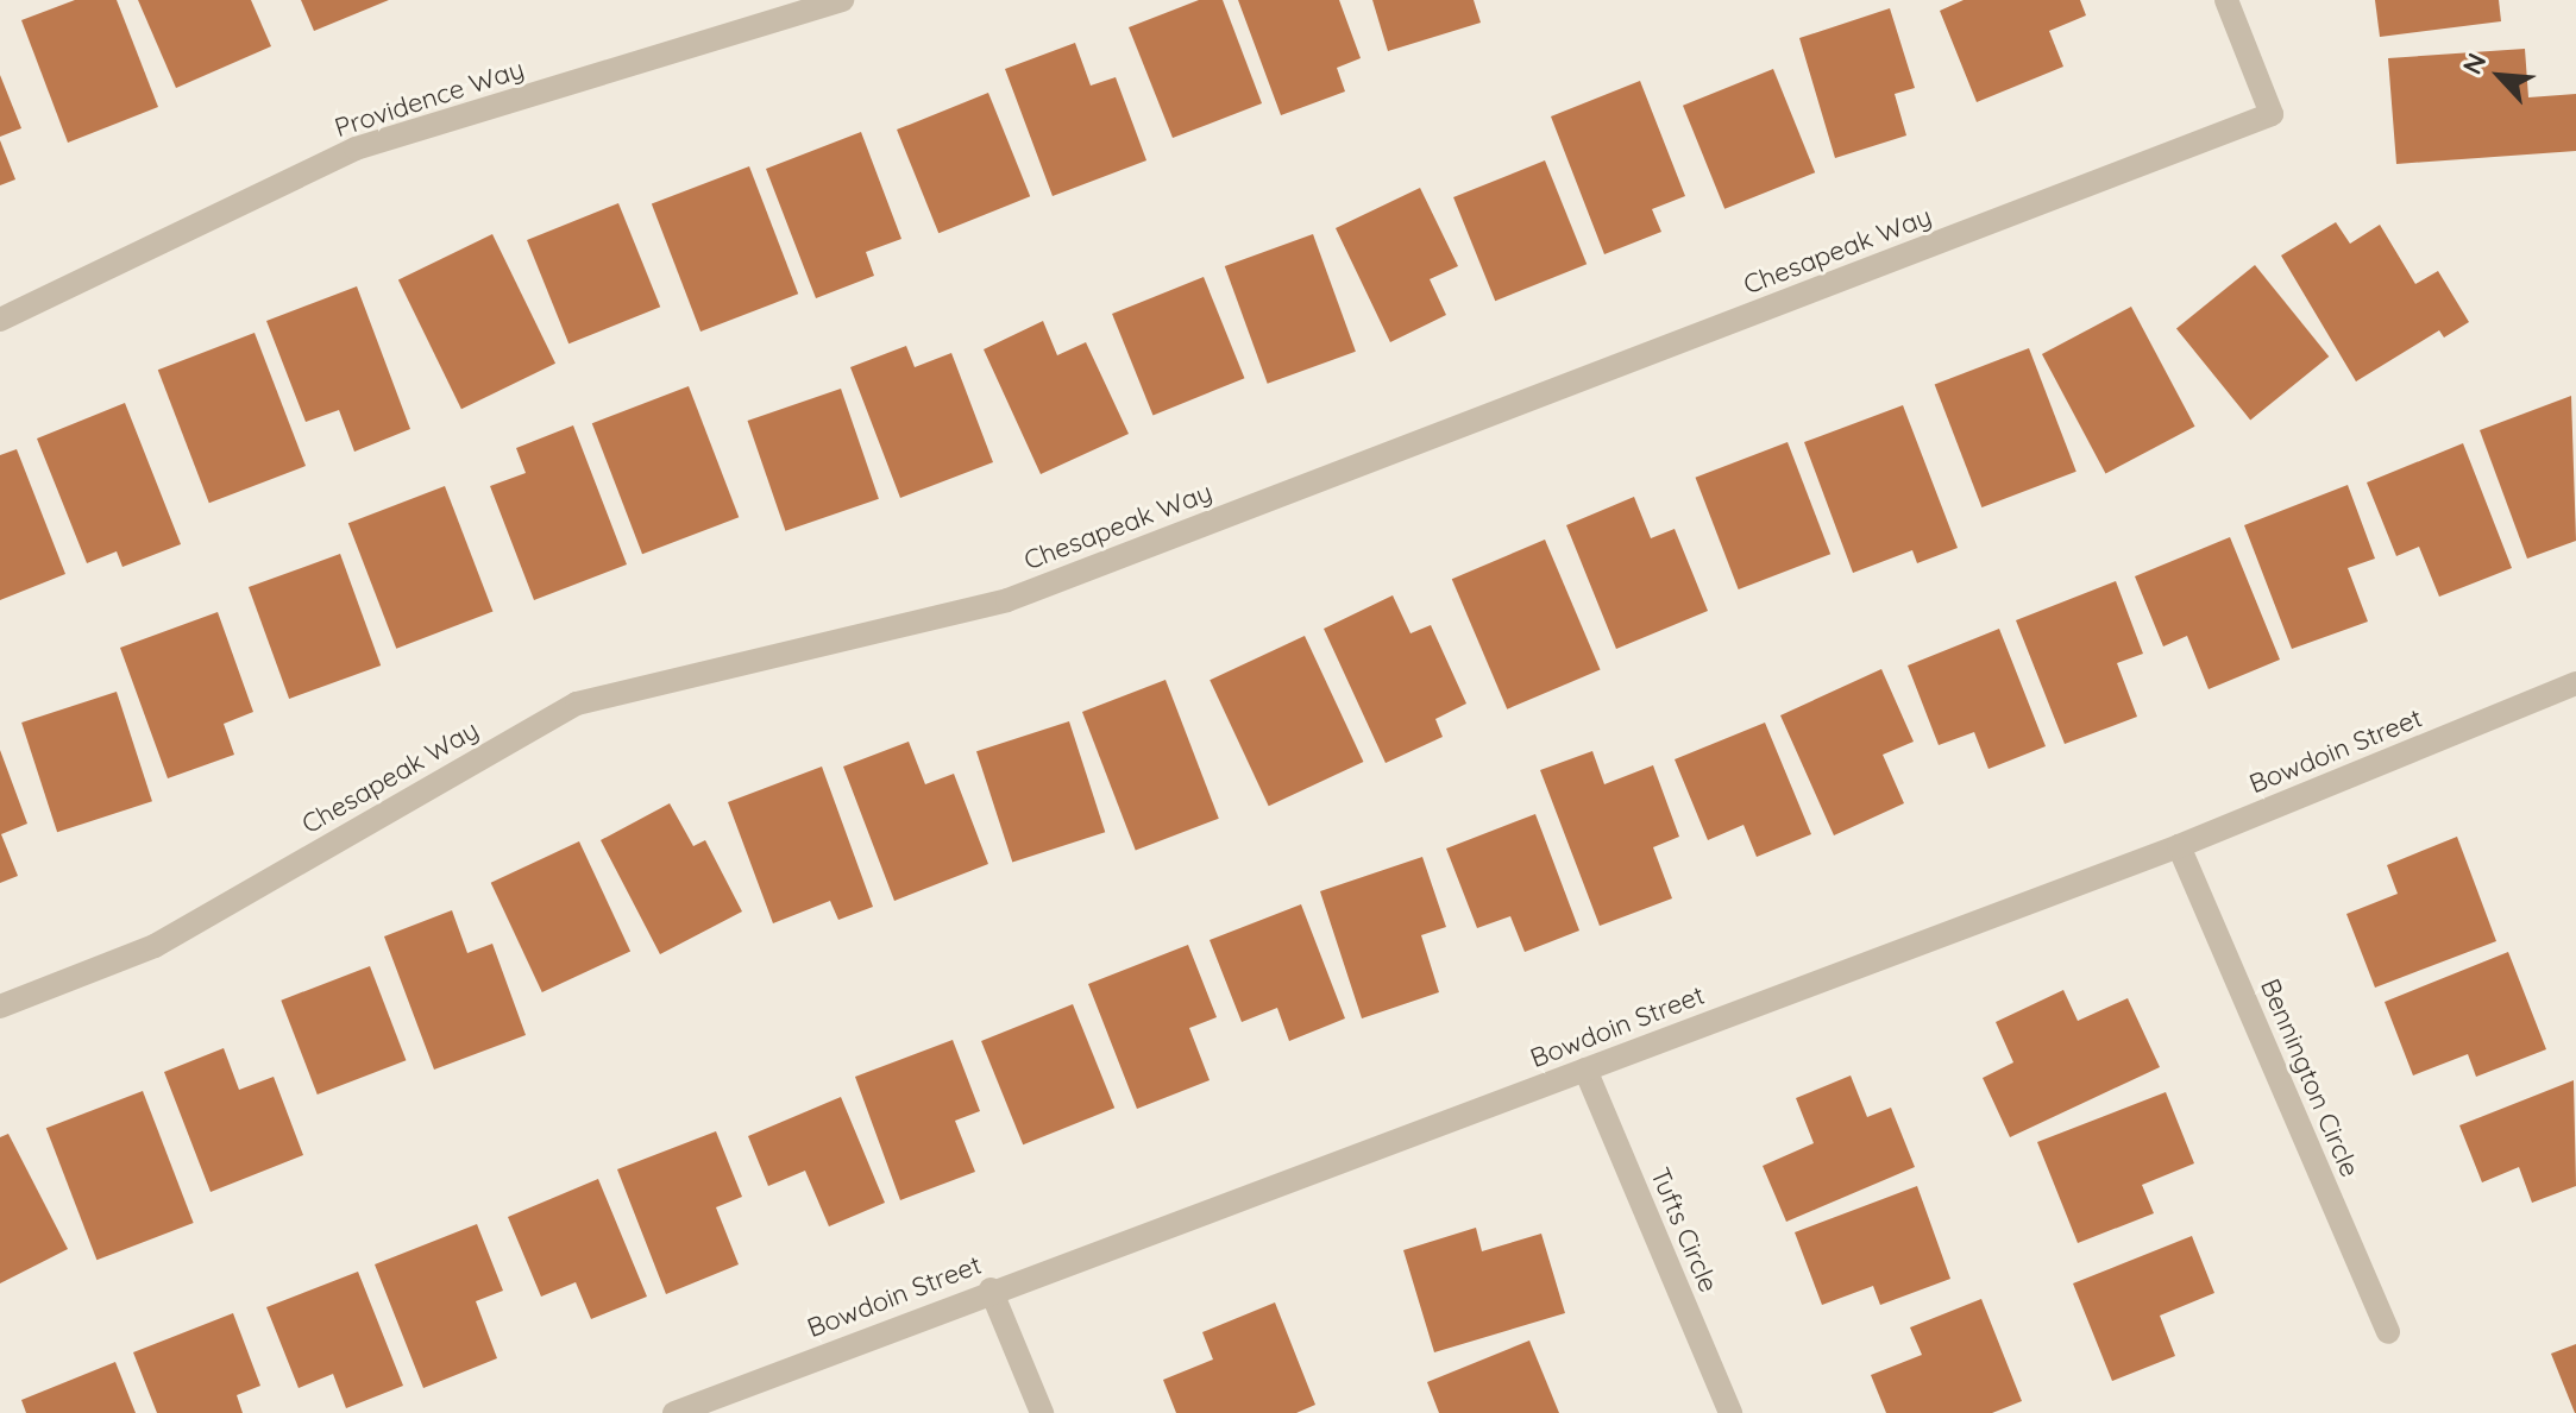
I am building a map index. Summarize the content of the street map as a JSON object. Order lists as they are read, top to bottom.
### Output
{
  "streets": {
    "street": [
      "Providence Way",
      "Chesapeak Way",
      "Bowdoin Street",
      "Bennington Circle",
      "Tufts Circle"
    ]
  },
  "crossings": [
    ["Bowdoin Street", "Bennington Circle"],
    ["Bowdoin Street", "Tufts Circle"]
  ],
  "north": "top left"
}
